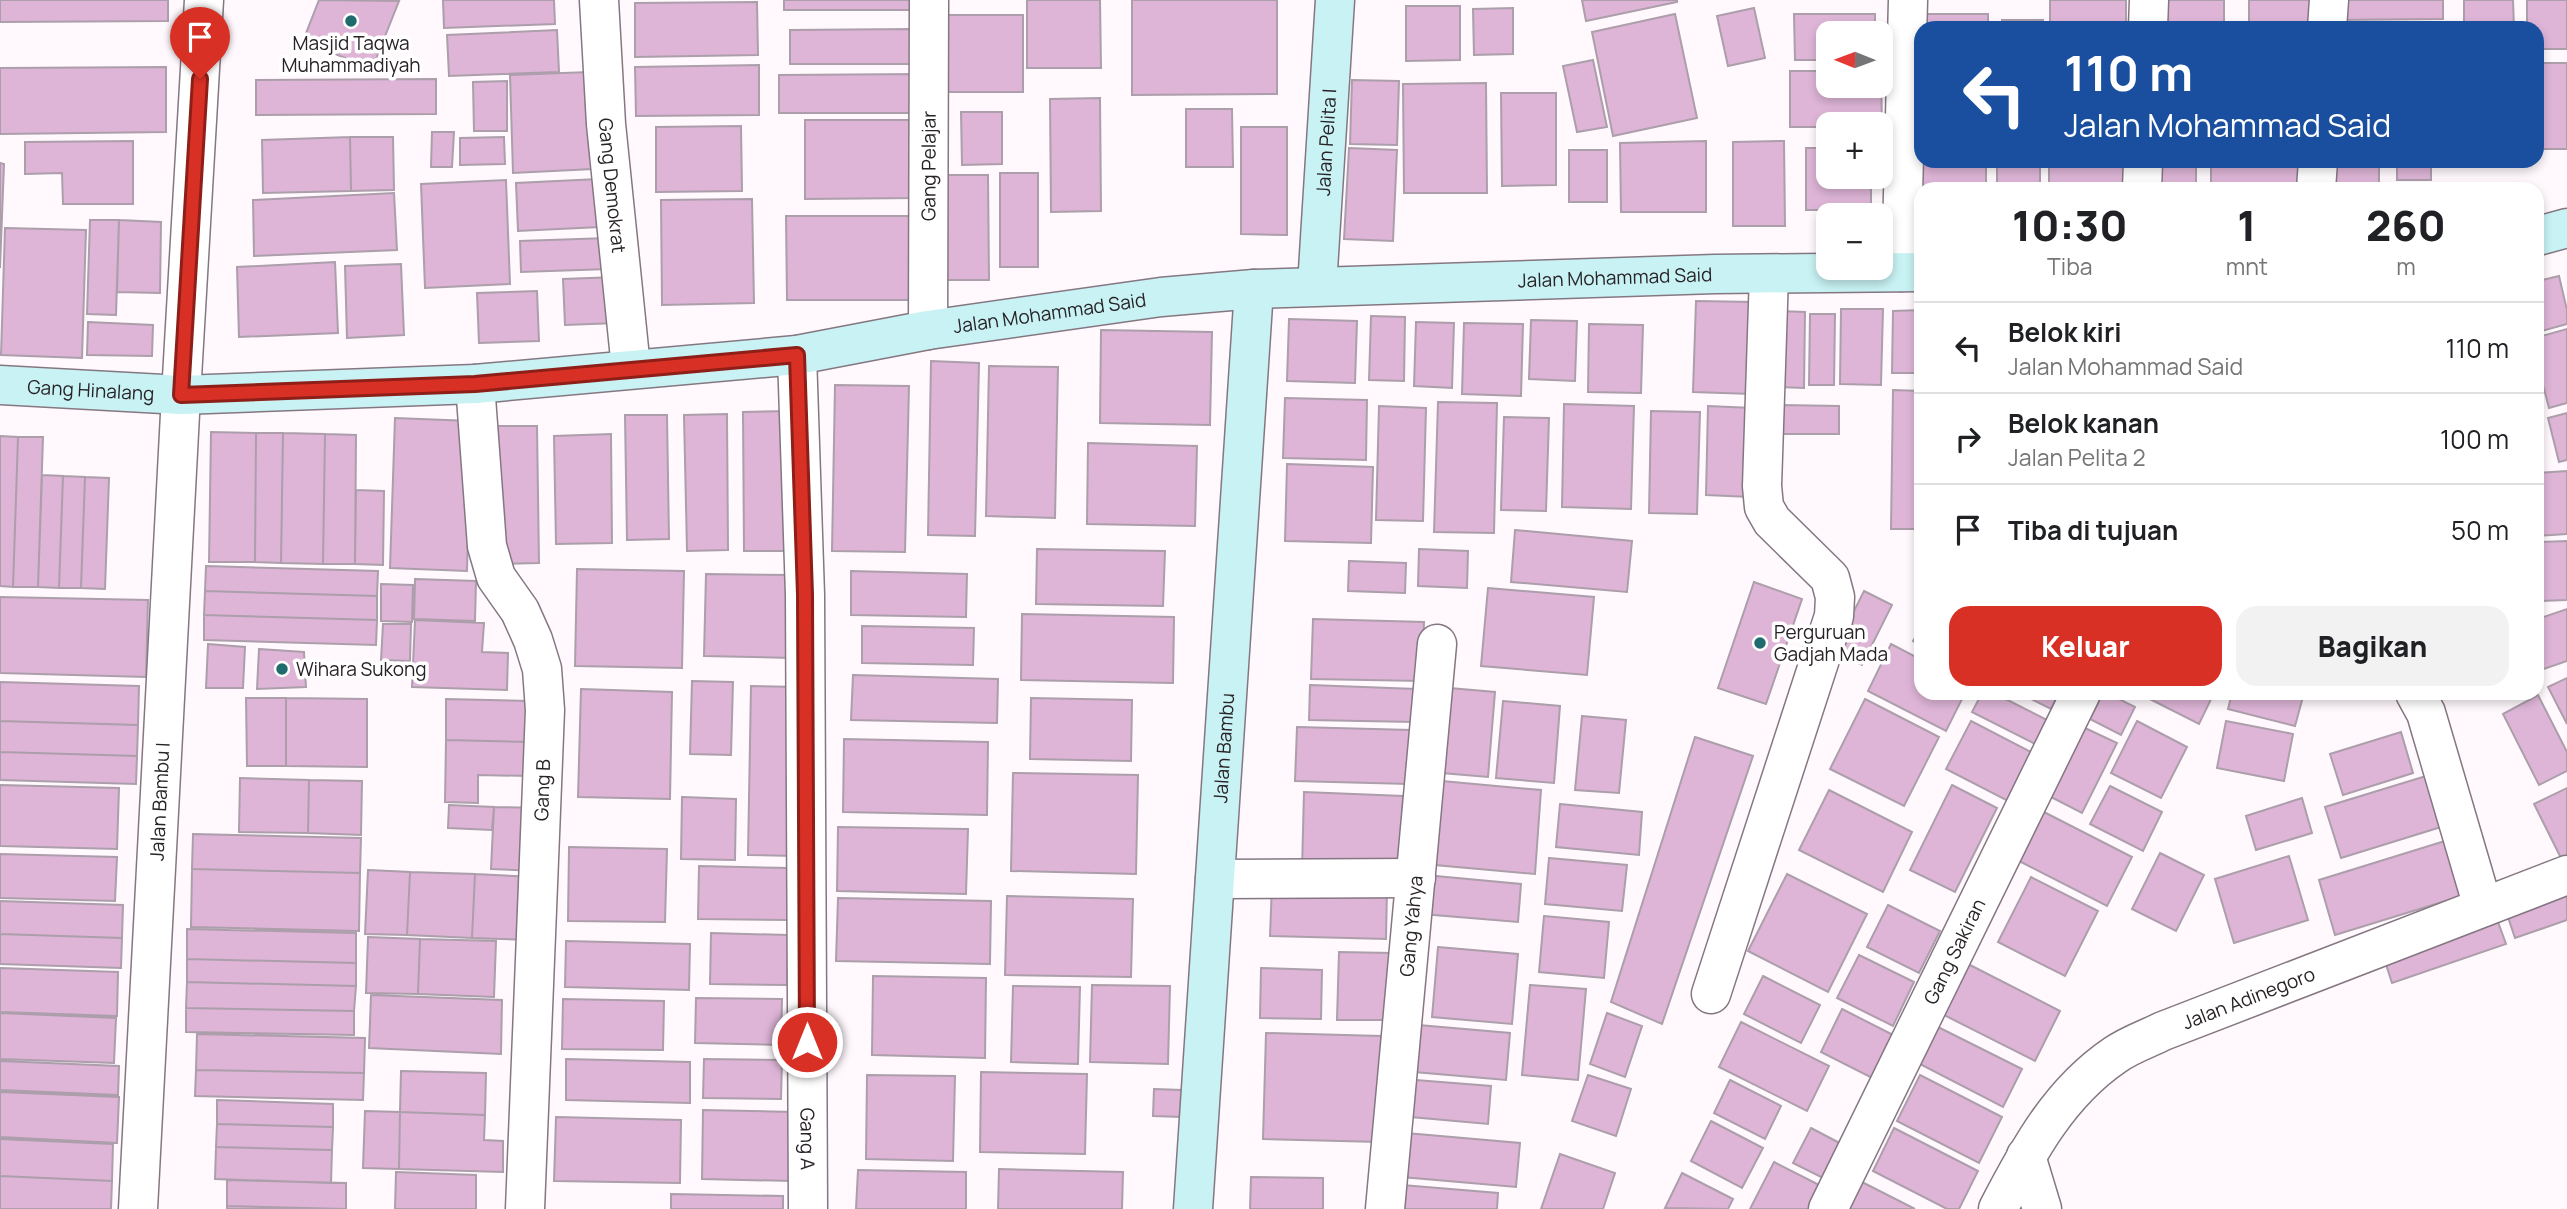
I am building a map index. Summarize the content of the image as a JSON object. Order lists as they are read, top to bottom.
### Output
{
  "streets": {
    "street": [
      "Jalan Pelita I",
      "Gang Pelajar",
      "Gang Demokrat",
      "Jalan Mohammad Said",
      "Gang Hinalang",
      "Jalan Bambu",
      "Gang B",
      "Jalan Bambu I",
      "Gang Yahya",
      "Gang Sakiran",
      "Jalan Adinegoro",
      "Gang A"
    ]
  },
  "crossings": [
    ["Jalan Pelita I", "Jalan Mohammad Said"],
    ["Gang Pelajar", "Jalan Mohammad Said"],
    ["Gang Demokrat", "Jalan Mohammad Said"],
    ["Jalan Mohammad Said", "Gang Hinalang"],
    ["Jalan Mohammad Said", "Jalan Bambu"],
    ["Jalan Mohammad Said", "Gang B"],
    ["Jalan Mohammad Said", "Jalan Bambu I"],
    ["Jalan Mohammad Said", "Gang A"],
    ["Gang Hinalang", "Jalan Bambu I"]
  ],
  "places": ["Masjid Taqwa Muhammadiyah", "Perguruan Gadjah Mada", "Wihara Sukong"],
  "north": "left",
  "page": {
    "map_buttons": ["+", "−"],
    "turn": ["110 m", "Jalan Mohammad Said"],
    "eta": [
      "10:30",
      "Tiba",
      "1",
      "mnt",
      "260",
      "m"
    ],
    "list": [
      {
        "name": "Belok kiri",
        "note": "Jalan Mohammad Said",
        "value": "110 m"
      },
      {
        "name": "Belok kanan",
        "note": "Jalan Pelita 2",
        "value": "100 m"
      },
      {
        "name": "Tiba di tujuan",
        "value": "50 m"
      }
    ],
    "buttons": ["Keluar", "Bagikan"]
  }
}
